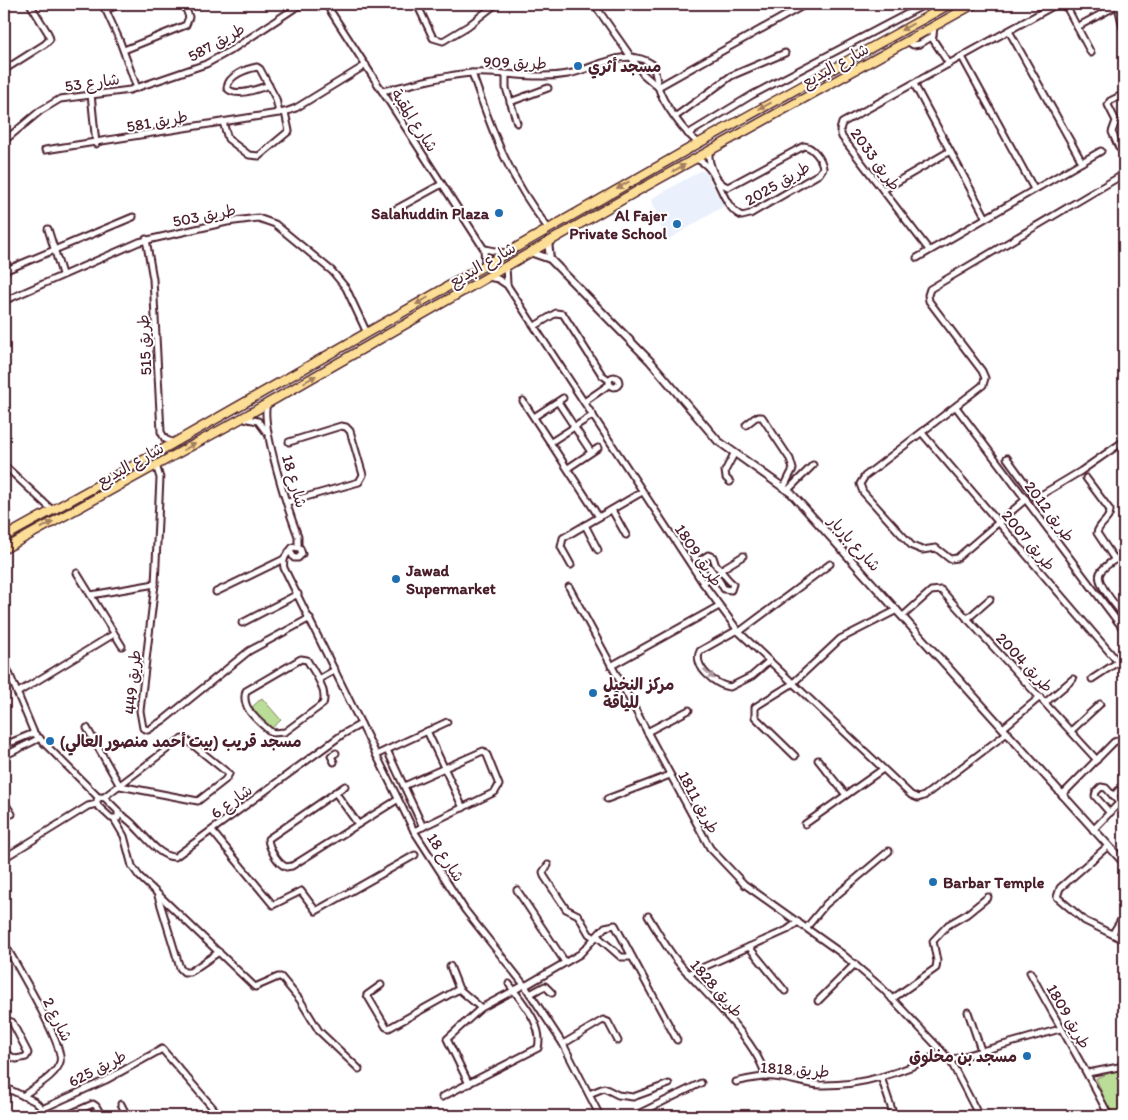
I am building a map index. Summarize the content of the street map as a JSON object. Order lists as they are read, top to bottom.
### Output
{
  "streets": {
    "main road": ["شارع البديع"],
    "street": [
      "طريق 587",
      "طريق 909",
      "شارع 53",
      "شارع المقبة",
      "طريق 581",
      "طريق 2033",
      "طريق 2025",
      "طريق 503",
      "طريق 515",
      "شارع 18",
      "طريق 2012",
      "طريق 2007",
      "شارع باربار",
      "طريق 1809",
      "طريق 2004",
      "طريق 449",
      "شارع 6",
      "طريق 1811",
      "طريق 1828",
      "شارع 2",
      "طريق 625",
      "طريق 1818"
    ]
  },
  "crossings": [
    ["طريق 587", "شارع 53"],
    ["طريق 909", "شارع المقبة"],
    ["شارع البديع", "شارع المقبة"],
    ["شارع البديع", "طريق 2025"],
    ["شارع البديع", "طريق 503"],
    ["شارع البديع", "طريق 515"],
    ["شارع البديع", "شارع 18"],
    ["شارع البديع", "شارع باربار"],
    ["شارع البديع", "طريق 449"],
    ["شارع المقبة", "طريق 581"],
    ["طريق 503", "طريق 515"],
    ["شارع 18", "طريق 449"],
    ["شارع 18", "شارع 6"],
    ["شارع باربار", "طريق 1809"],
    ["شارع باربار", "طريق 2004"],
    ["طريق 1809", "طريق 2004"],
    ["طريق 1811", "طريق 1818"],
    ["طريق 1828", "طريق 1818"]
  ],
  "places": [
    "مسجد أثري",
    "Salahuddin Plaza",
    "Al Fajer Private School",
    "Jawad Supermarket",
    "مركز النخيل للياقة",
    "مسجد قريب (بيت أحمد منصور العالي)",
    "Barbar Temple",
    "مسجد بن مخلوق"
  ]
}
